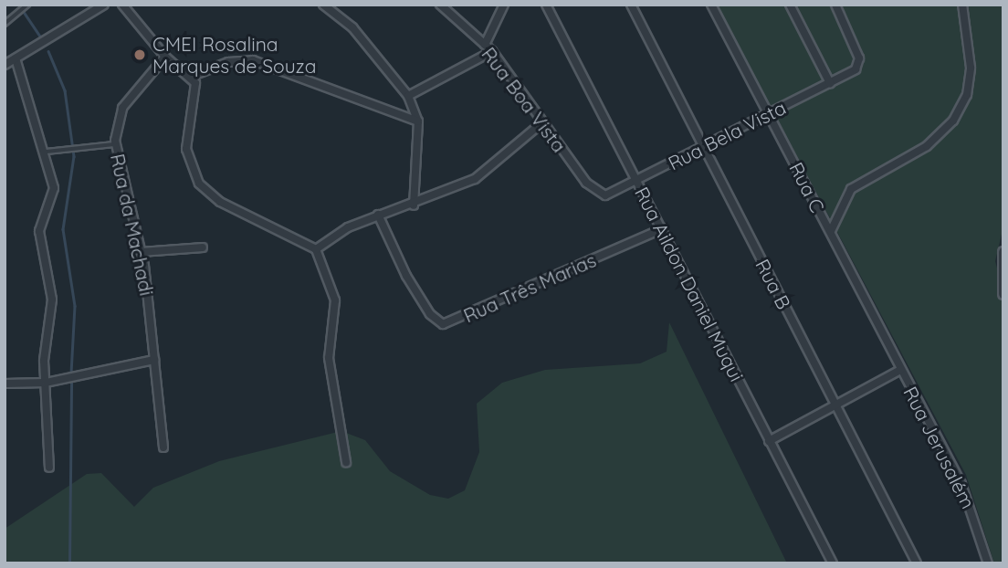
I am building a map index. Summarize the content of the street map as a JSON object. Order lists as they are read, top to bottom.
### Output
{
  "streets": {
    "street": [
      "Rua Boa Vista",
      "Rua Bela Vista",
      "Rua C",
      "Rua da Machadi",
      "Rua Aildon Daniel Muqui",
      "Rua B",
      "Rua Três Marias",
      "Rua Jerusalém"
    ]
  },
  "crossings": [
    ["Rua Boa Vista", "Rua Bela Vista"],
    ["Rua Bela Vista", "Rua C"],
    ["Rua Bela Vista", "Rua Aildon Daniel Muqui"],
    ["Rua Bela Vista", "Rua B"],
    ["Rua C", "Rua Jerusalém"],
    ["Rua Aildon Daniel Muqui", "Rua Três Marias"]
  ],
  "places": ["CMEI Rosalina Marques de Souza"]
}
